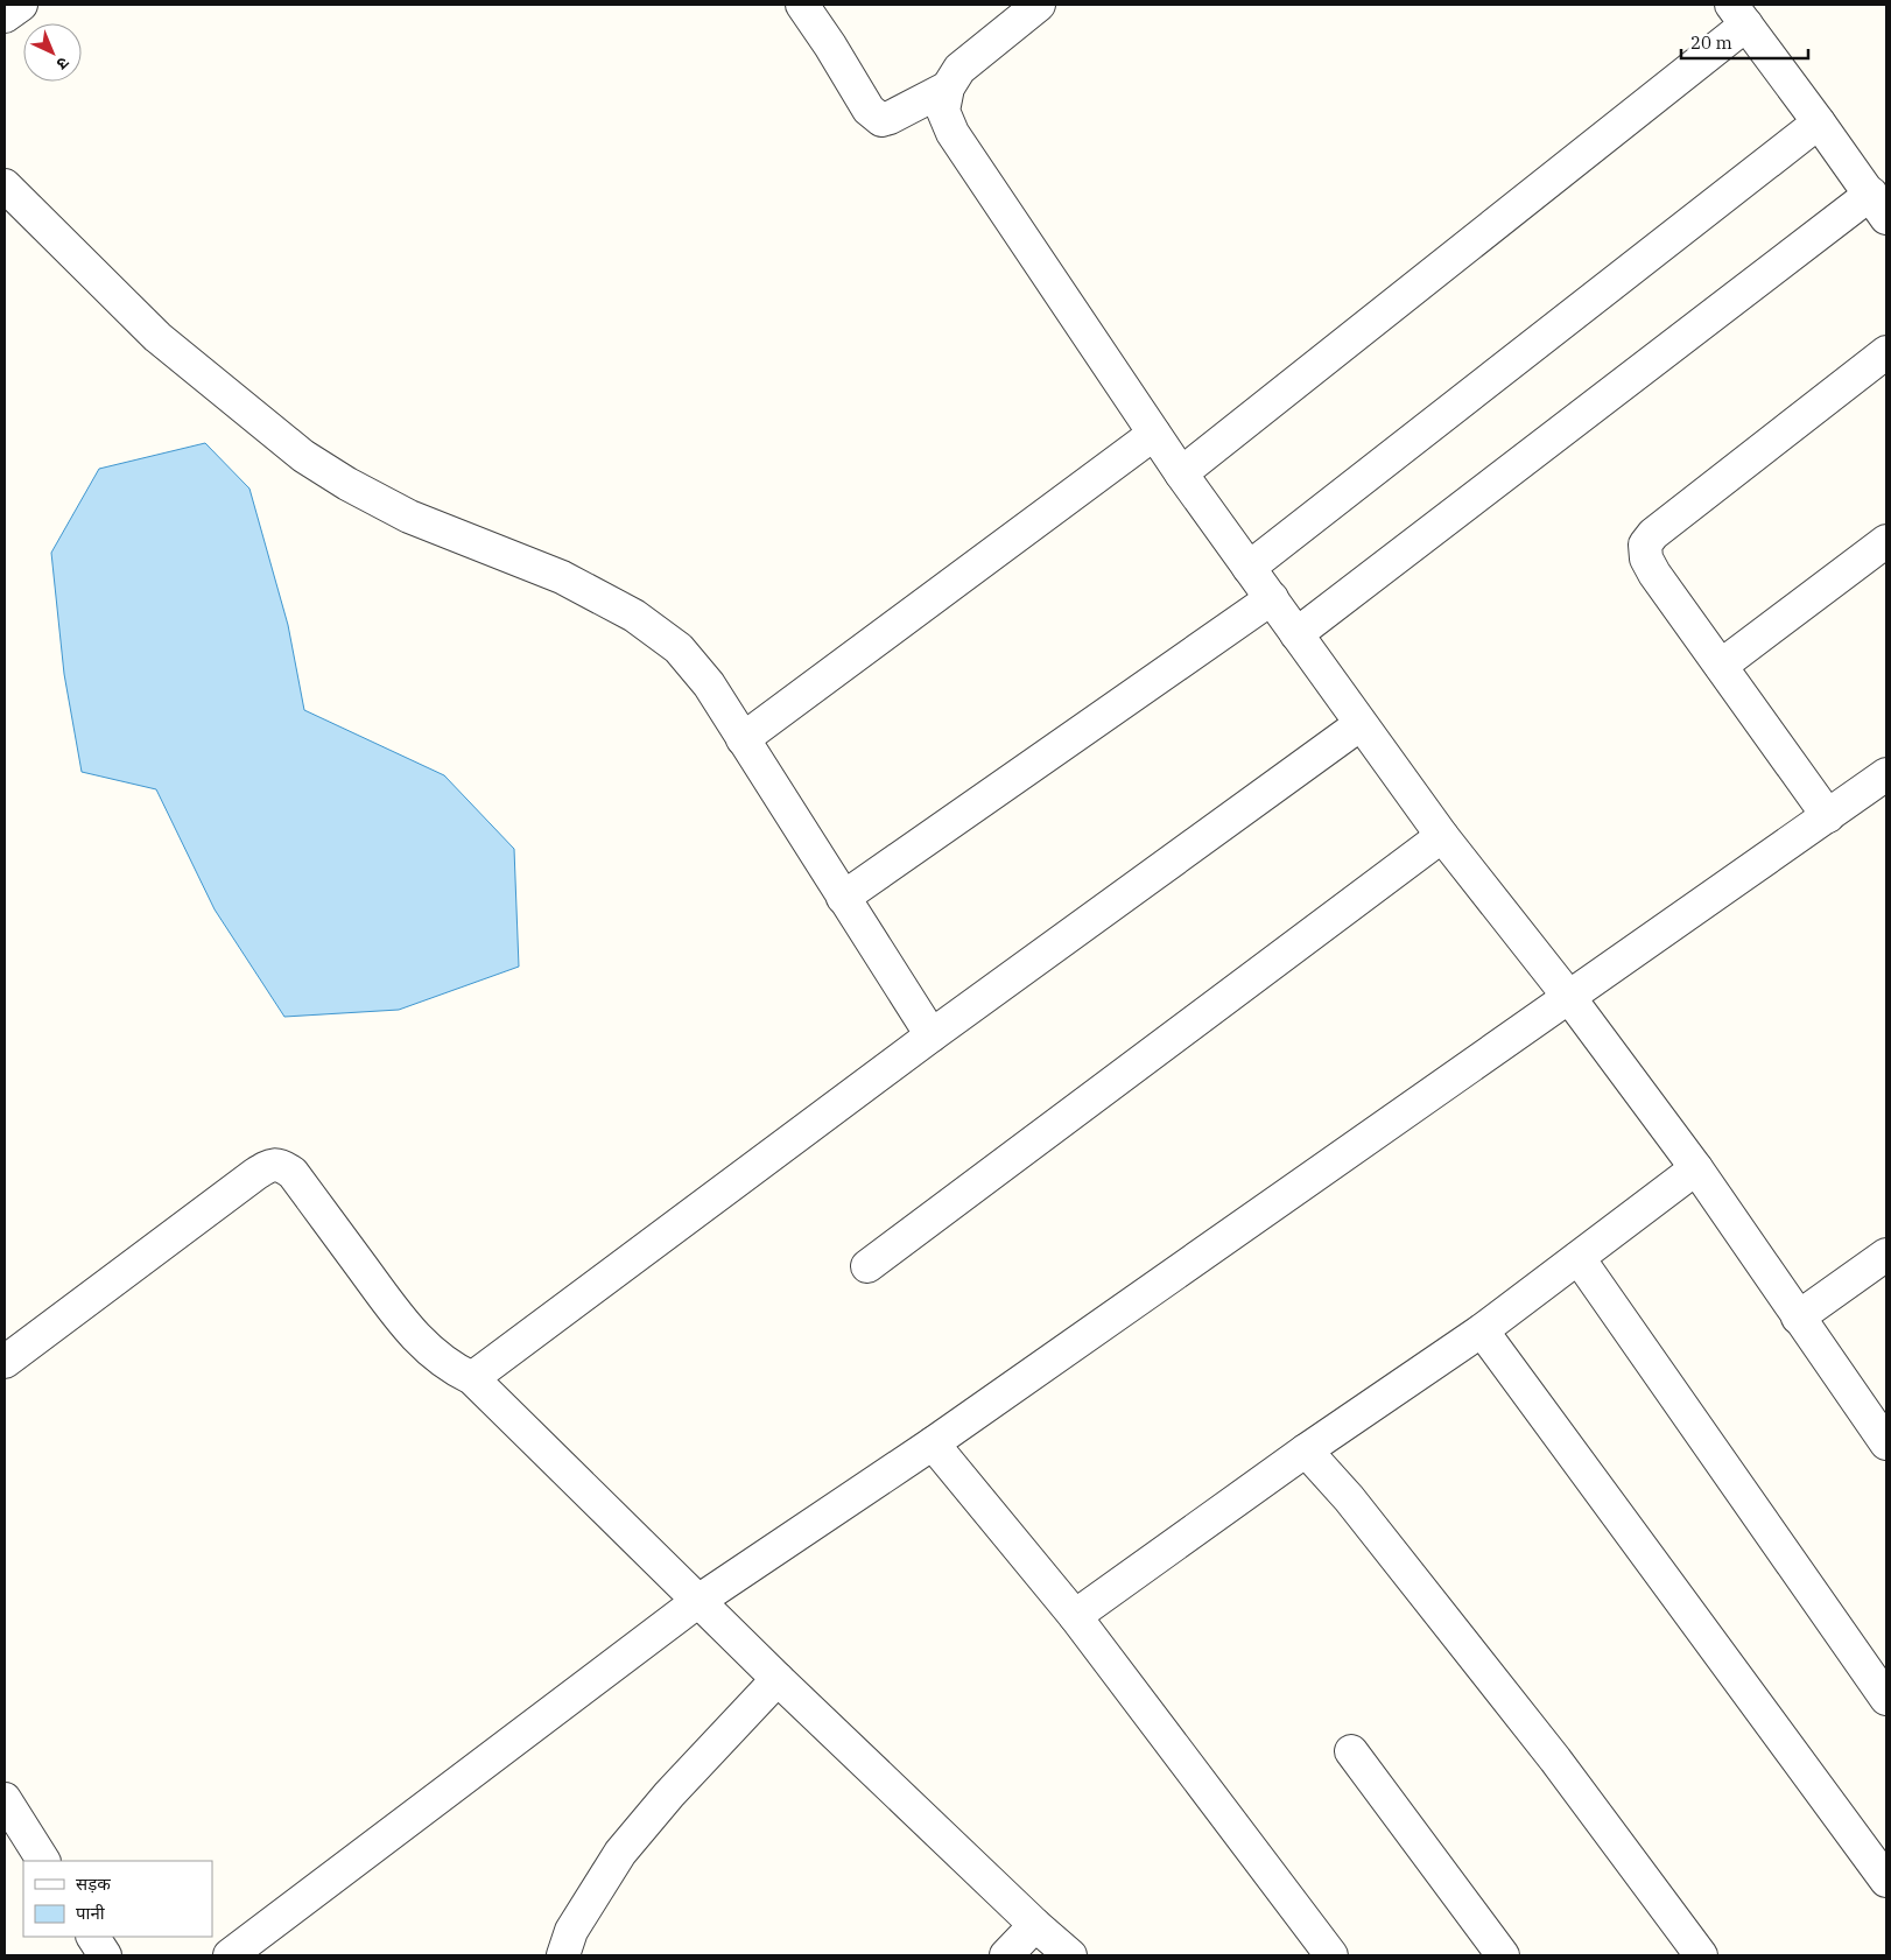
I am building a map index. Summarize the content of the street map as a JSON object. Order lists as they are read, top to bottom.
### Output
{
  "legend": ["सड़क", "पानी"],
  "scale_bar": "20 m",
  "north": "bottom right"
}
